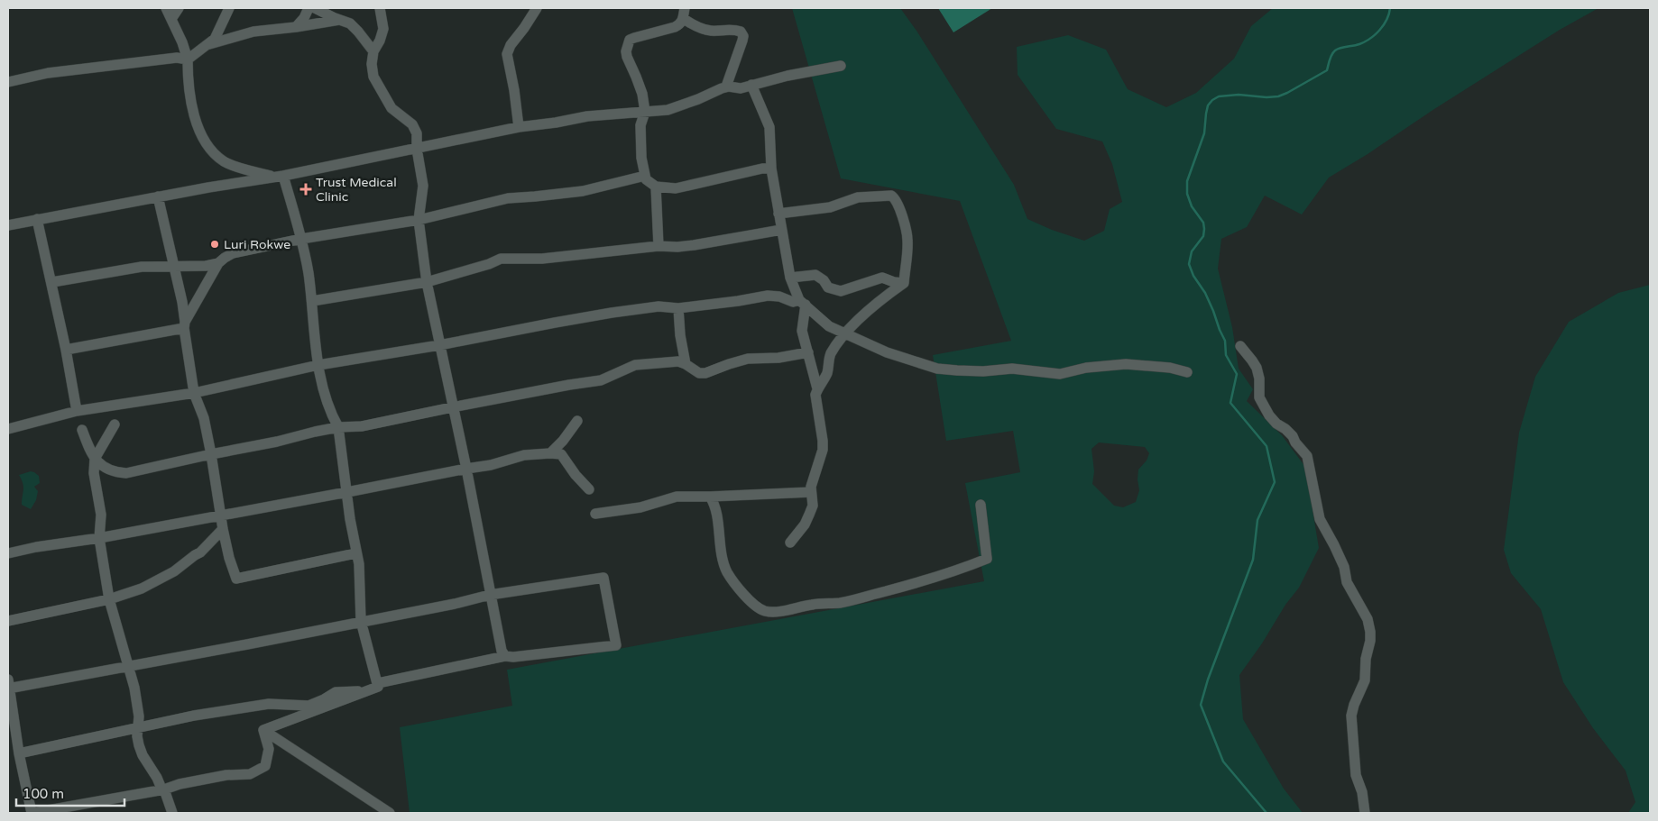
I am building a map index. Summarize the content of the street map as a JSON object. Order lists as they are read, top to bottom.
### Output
{
  "places": {
    "health": ["Trust Medical Clinic"],
    "other": ["Luri Rokwe"]
  },
  "scale_bar": "100 m"
}
